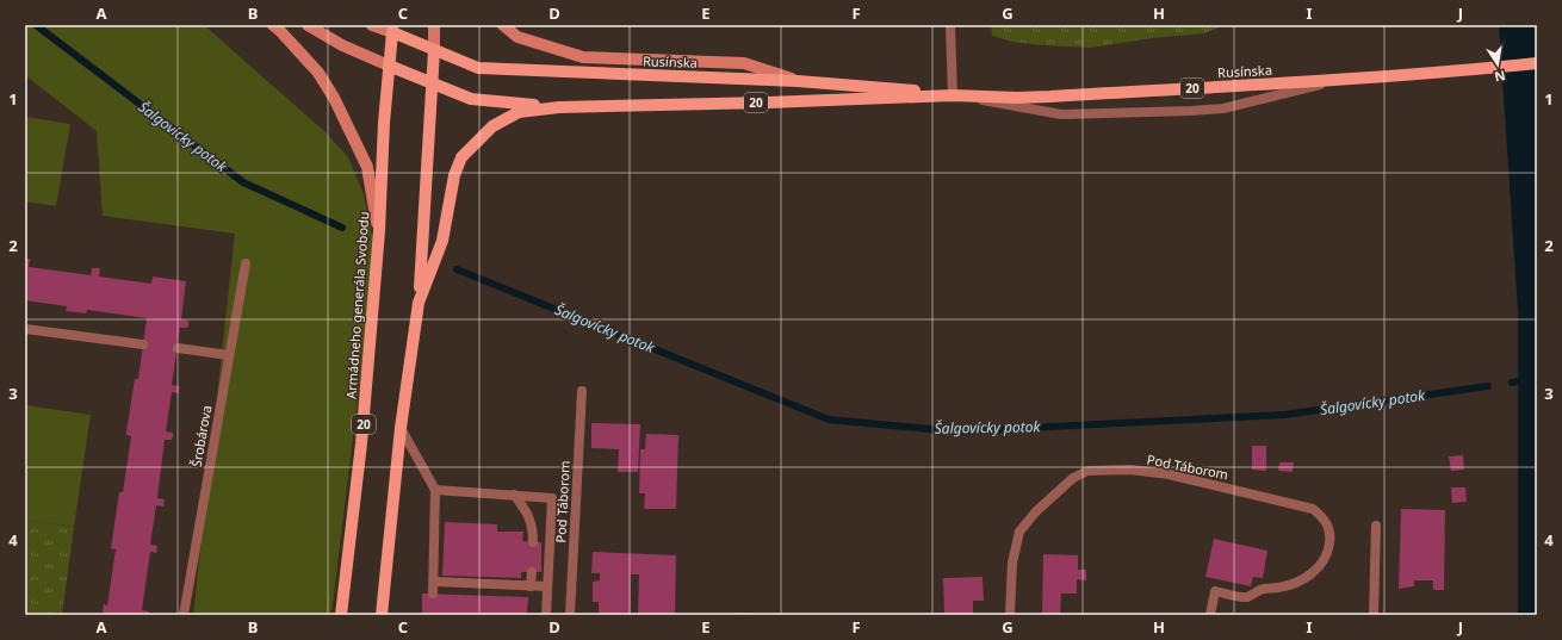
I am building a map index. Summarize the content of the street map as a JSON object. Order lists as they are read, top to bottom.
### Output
{
  "streets": {
    "main road": ["Rusínska", "20", "Armádneho generála Svobodu"],
    "lane": ["Šrobárova", "Pod Táborom"]
  },
  "crossings": [
    ["Rusínska", "20"],
    ["Rusínska", "Armádneho generála Svobodu"]
  ],
  "water": ["Šalgovícky potok"],
  "north": "bottom",
  "grid": {
    "columns": [
      "A",
      "B",
      "C",
      "D",
      "E",
      "F",
      "G",
      "H",
      "I",
      "J"
    ],
    "rows": [
      "1",
      "2",
      "3",
      "4"
    ]
  }
}
